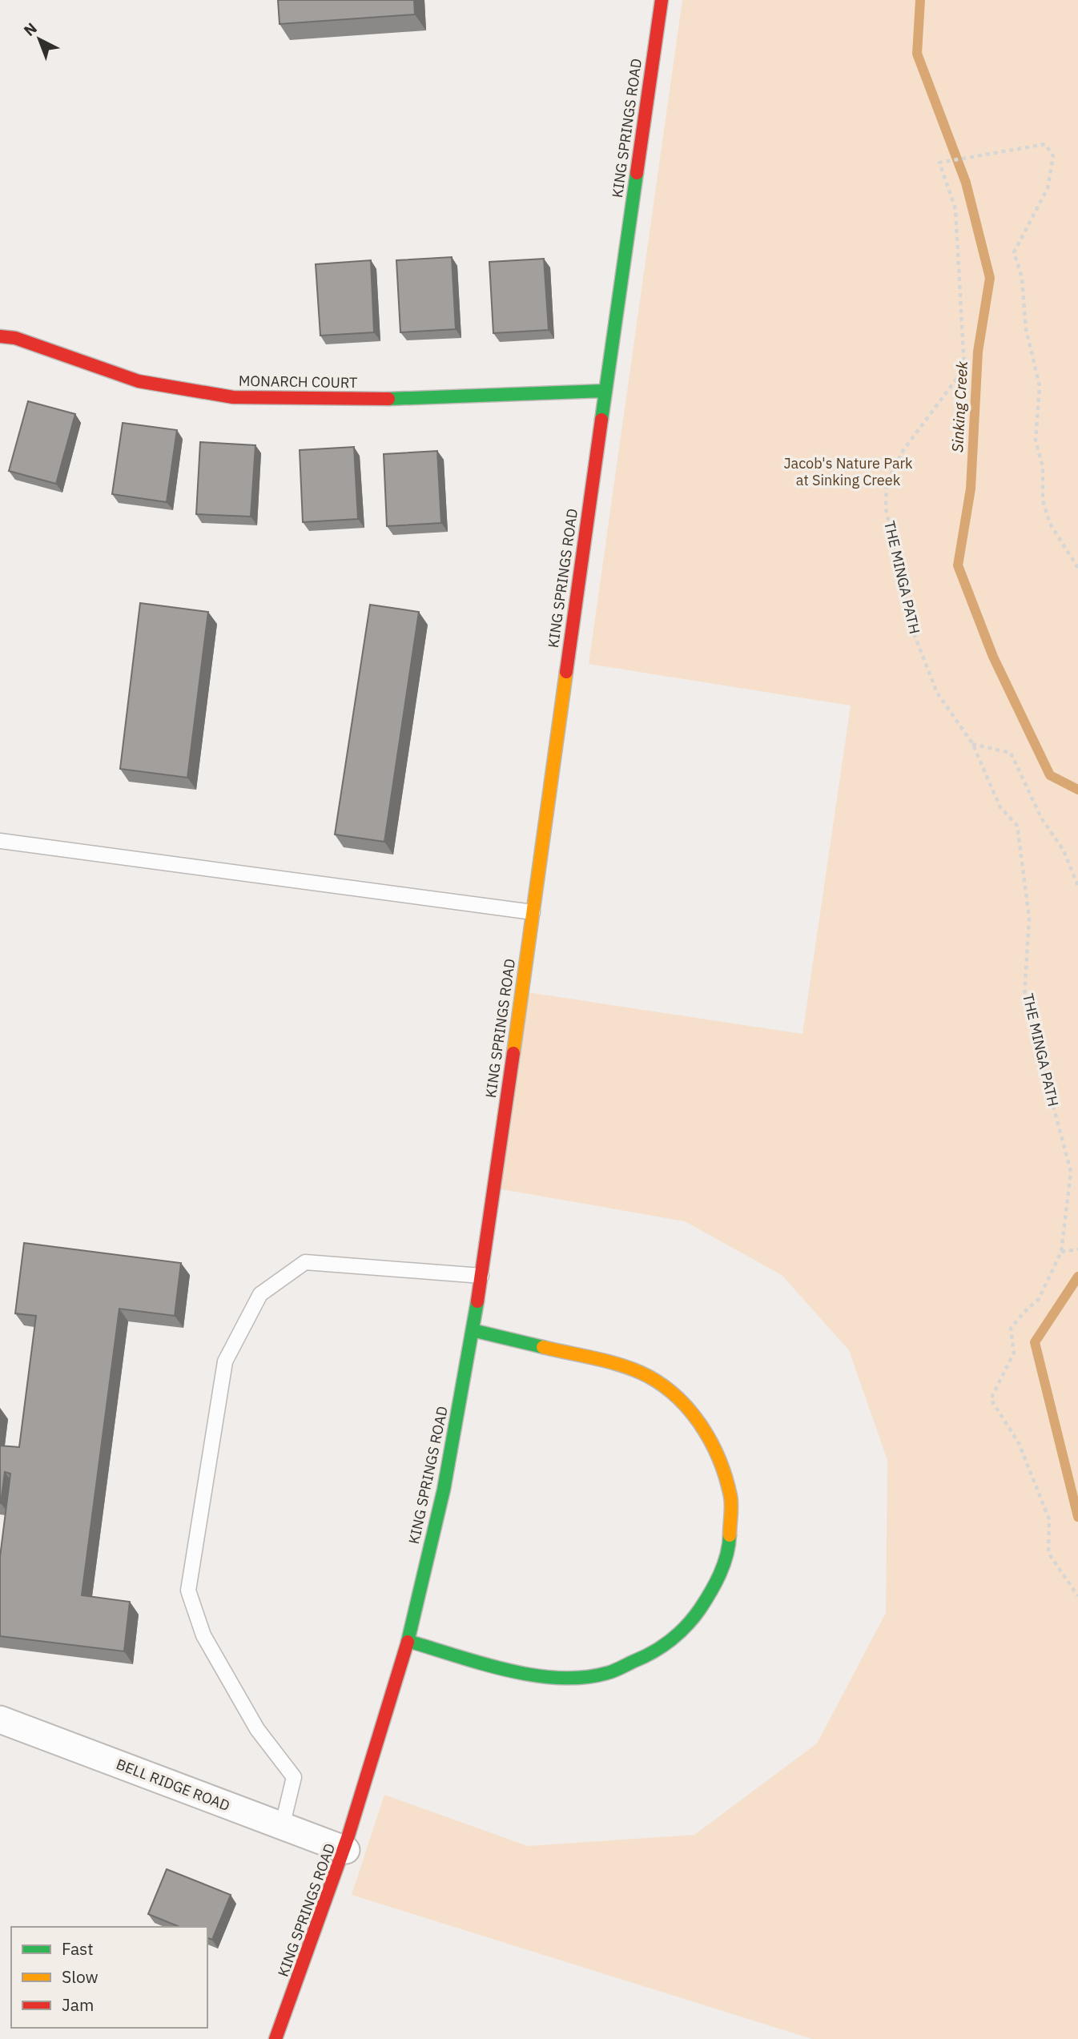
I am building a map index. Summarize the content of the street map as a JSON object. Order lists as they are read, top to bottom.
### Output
{
  "streets": {
    "street": ["KING SPRINGS ROAD", "MONARCH COURT", "BELL RIDGE ROAD"],
    "path": ["THE MINGA PATH"]
  },
  "crossings": [
    ["KING SPRINGS ROAD", "MONARCH COURT"],
    ["KING SPRINGS ROAD", "BELL RIDGE ROAD"]
  ],
  "water": ["Sinking Creek"],
  "parks": ["Jacob's Nature Park at Sinking Creek"],
  "legend": ["Fast", "Slow", "Jam"],
  "north": "top left"
}
